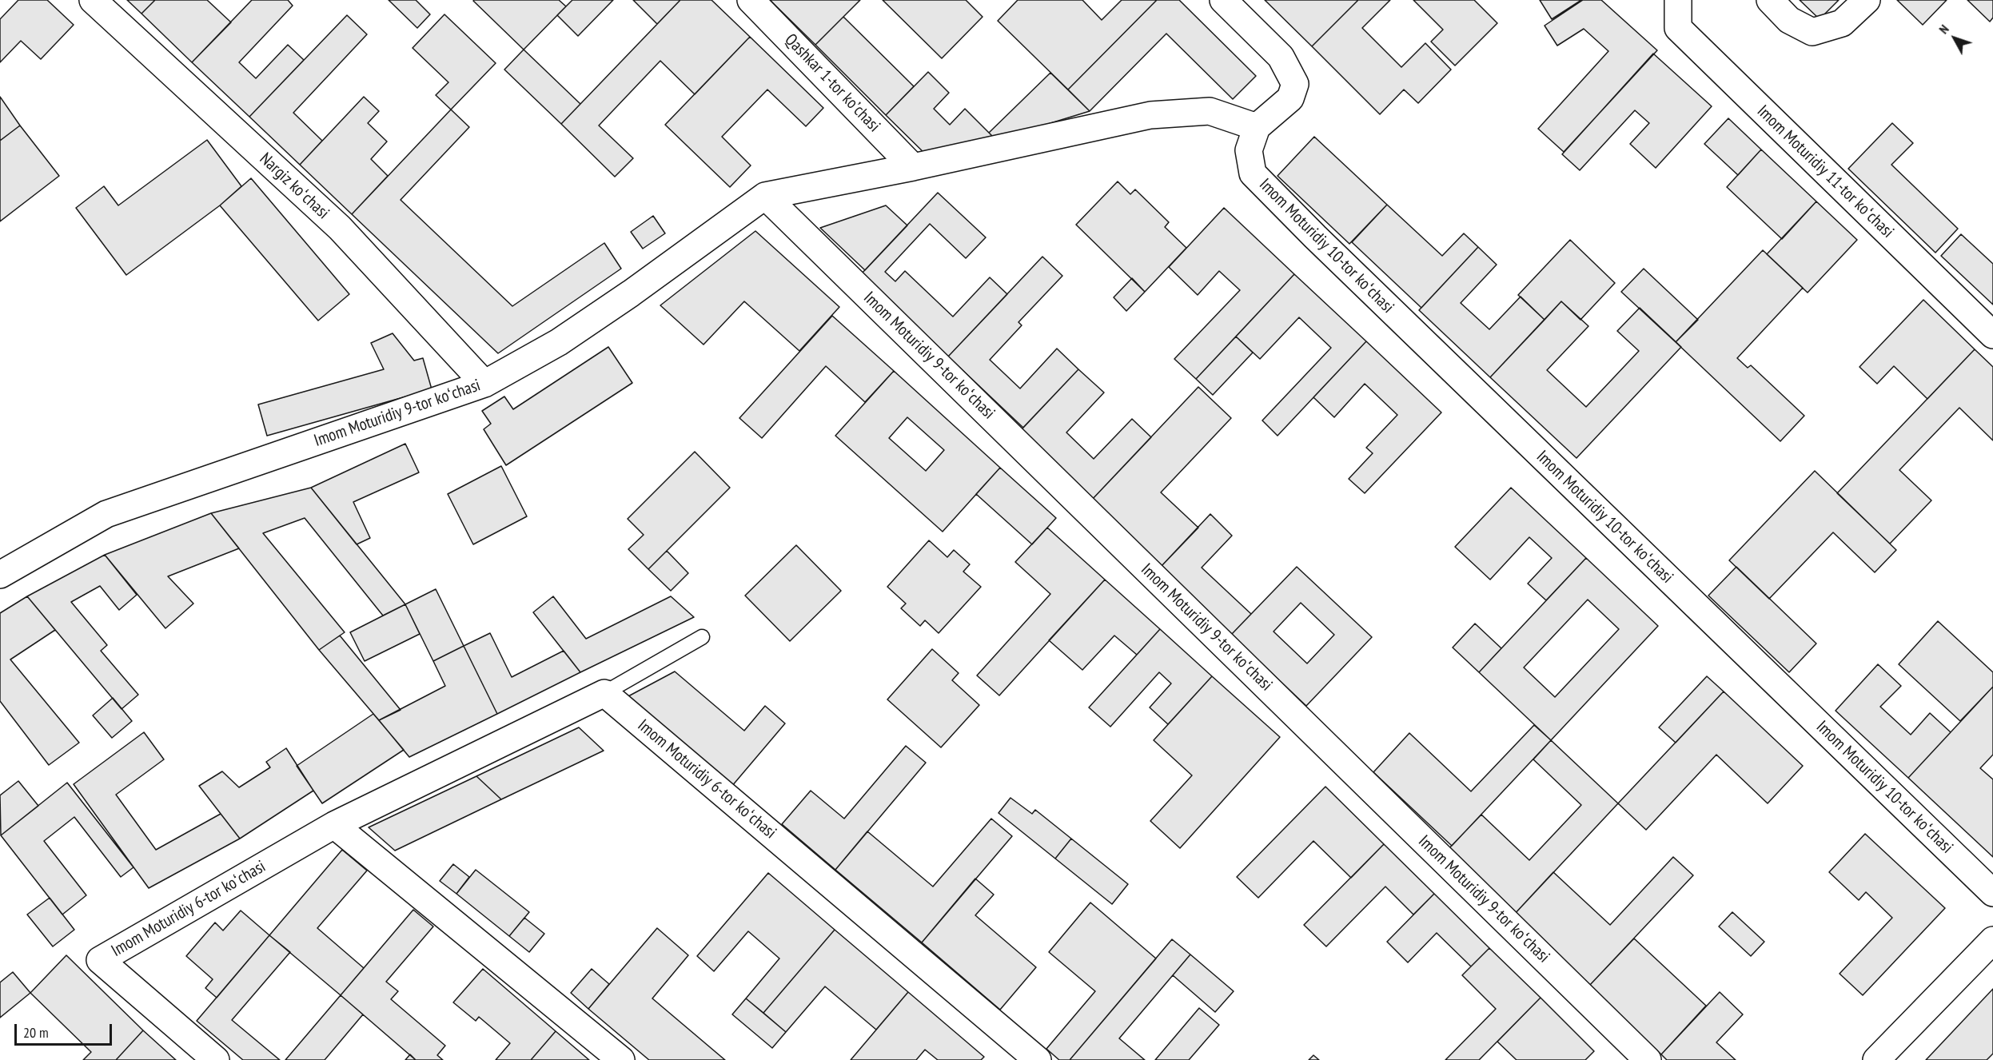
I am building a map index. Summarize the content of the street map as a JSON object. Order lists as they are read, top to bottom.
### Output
{
  "streets": {
    "street": [
      "Qashkar 1-tor koʼchasi",
      "Imom Moturidiy 11-tor koʻchasi",
      "Nargiz koʻchasi",
      "Imom Moturidiy 10-tor koʻchasi",
      "Imom Moturidiy 9-tor koʻchasi",
      "Imom Moturidiy 6-tor koʻchasi"
    ]
  },
  "crossings": [
    ["Qashkar 1-tor koʼchasi", "Imom Moturidiy 9-tor koʻchasi"],
    ["Nargiz koʻchasi", "Imom Moturidiy 9-tor koʻchasi"],
    ["Imom Moturidiy 10-tor koʻchasi", "Imom Moturidiy 9-tor koʻchasi"]
  ],
  "scale_bar": "20 m",
  "north": "top left"
}
